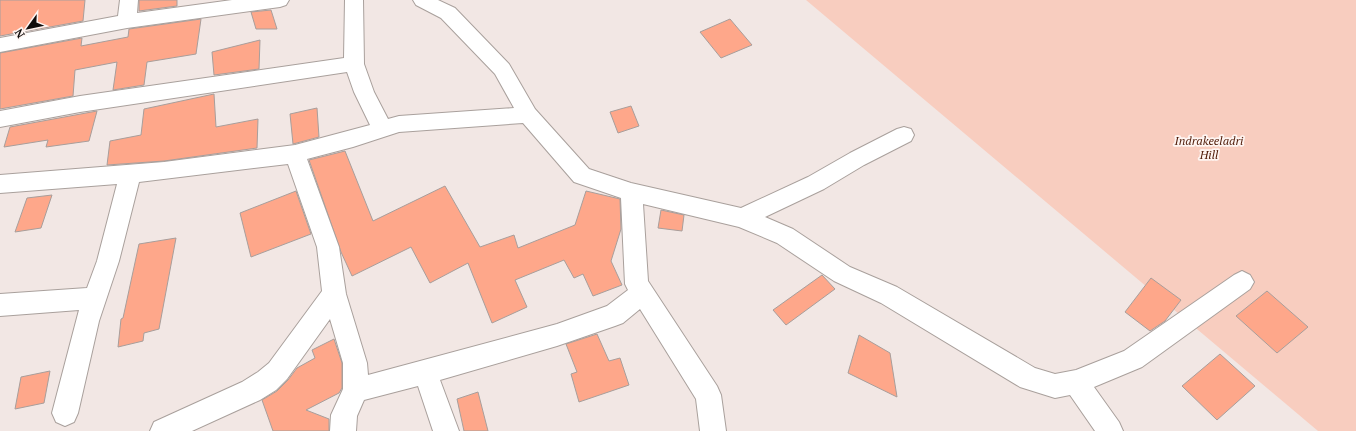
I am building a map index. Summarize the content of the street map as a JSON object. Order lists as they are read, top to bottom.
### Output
{
  "parks": ["Indrakeeladri Hill"],
  "north": "bottom left"
}
